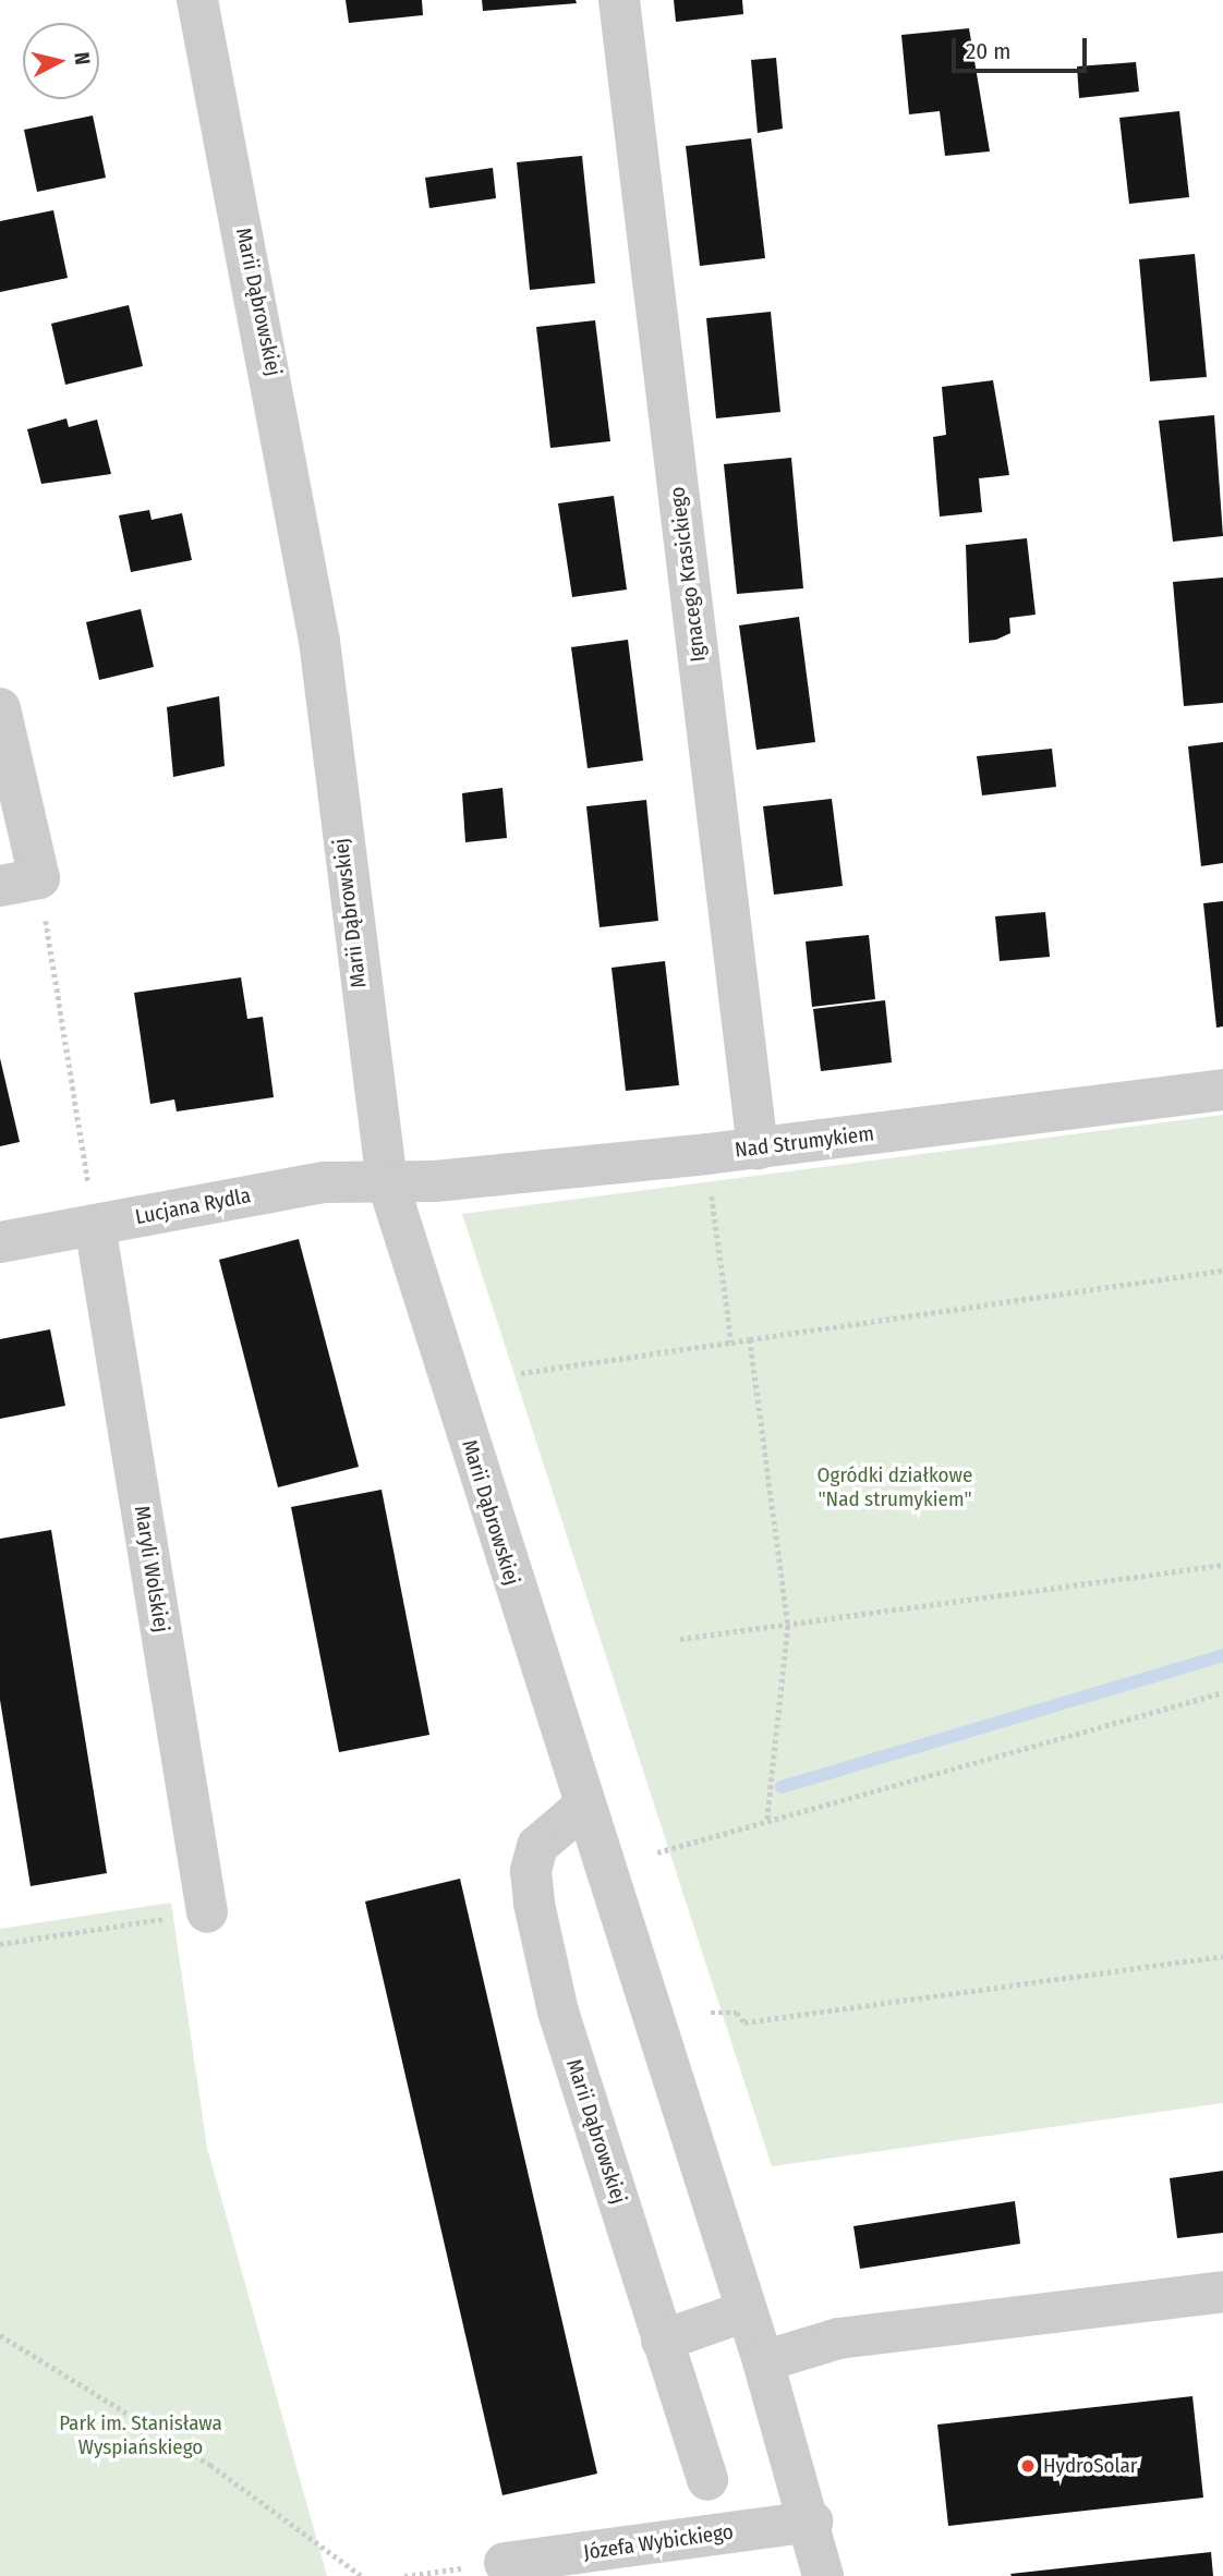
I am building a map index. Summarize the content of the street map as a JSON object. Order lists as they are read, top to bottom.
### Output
{
  "streets": {
    "street": [
      "Marii Dąbrowskiej",
      "Ignacego Krasickiego",
      "Nad Strumykiem",
      "Lucjana Rydla",
      "Maryli Wolskiej",
      "Józefa Wybickiego"
    ]
  },
  "crossings": [
    ["Marii Dąbrowskiej", "Nad Strumykiem"],
    ["Marii Dąbrowskiej", "Lucjana Rydla"],
    ["Marii Dąbrowskiej", "Józefa Wybickiego"],
    ["Ignacego Krasickiego", "Nad Strumykiem"],
    ["Nad Strumykiem", "Lucjana Rydla"],
    ["Lucjana Rydla", "Maryli Wolskiej"]
  ],
  "parks": ["Ogródki działkowe \"Nad strumykiem\"", "Park im. Stanisława Wyspiańskiego"],
  "places": ["HydroSolar"],
  "scale_bar": "20 m",
  "north": "right"
}
